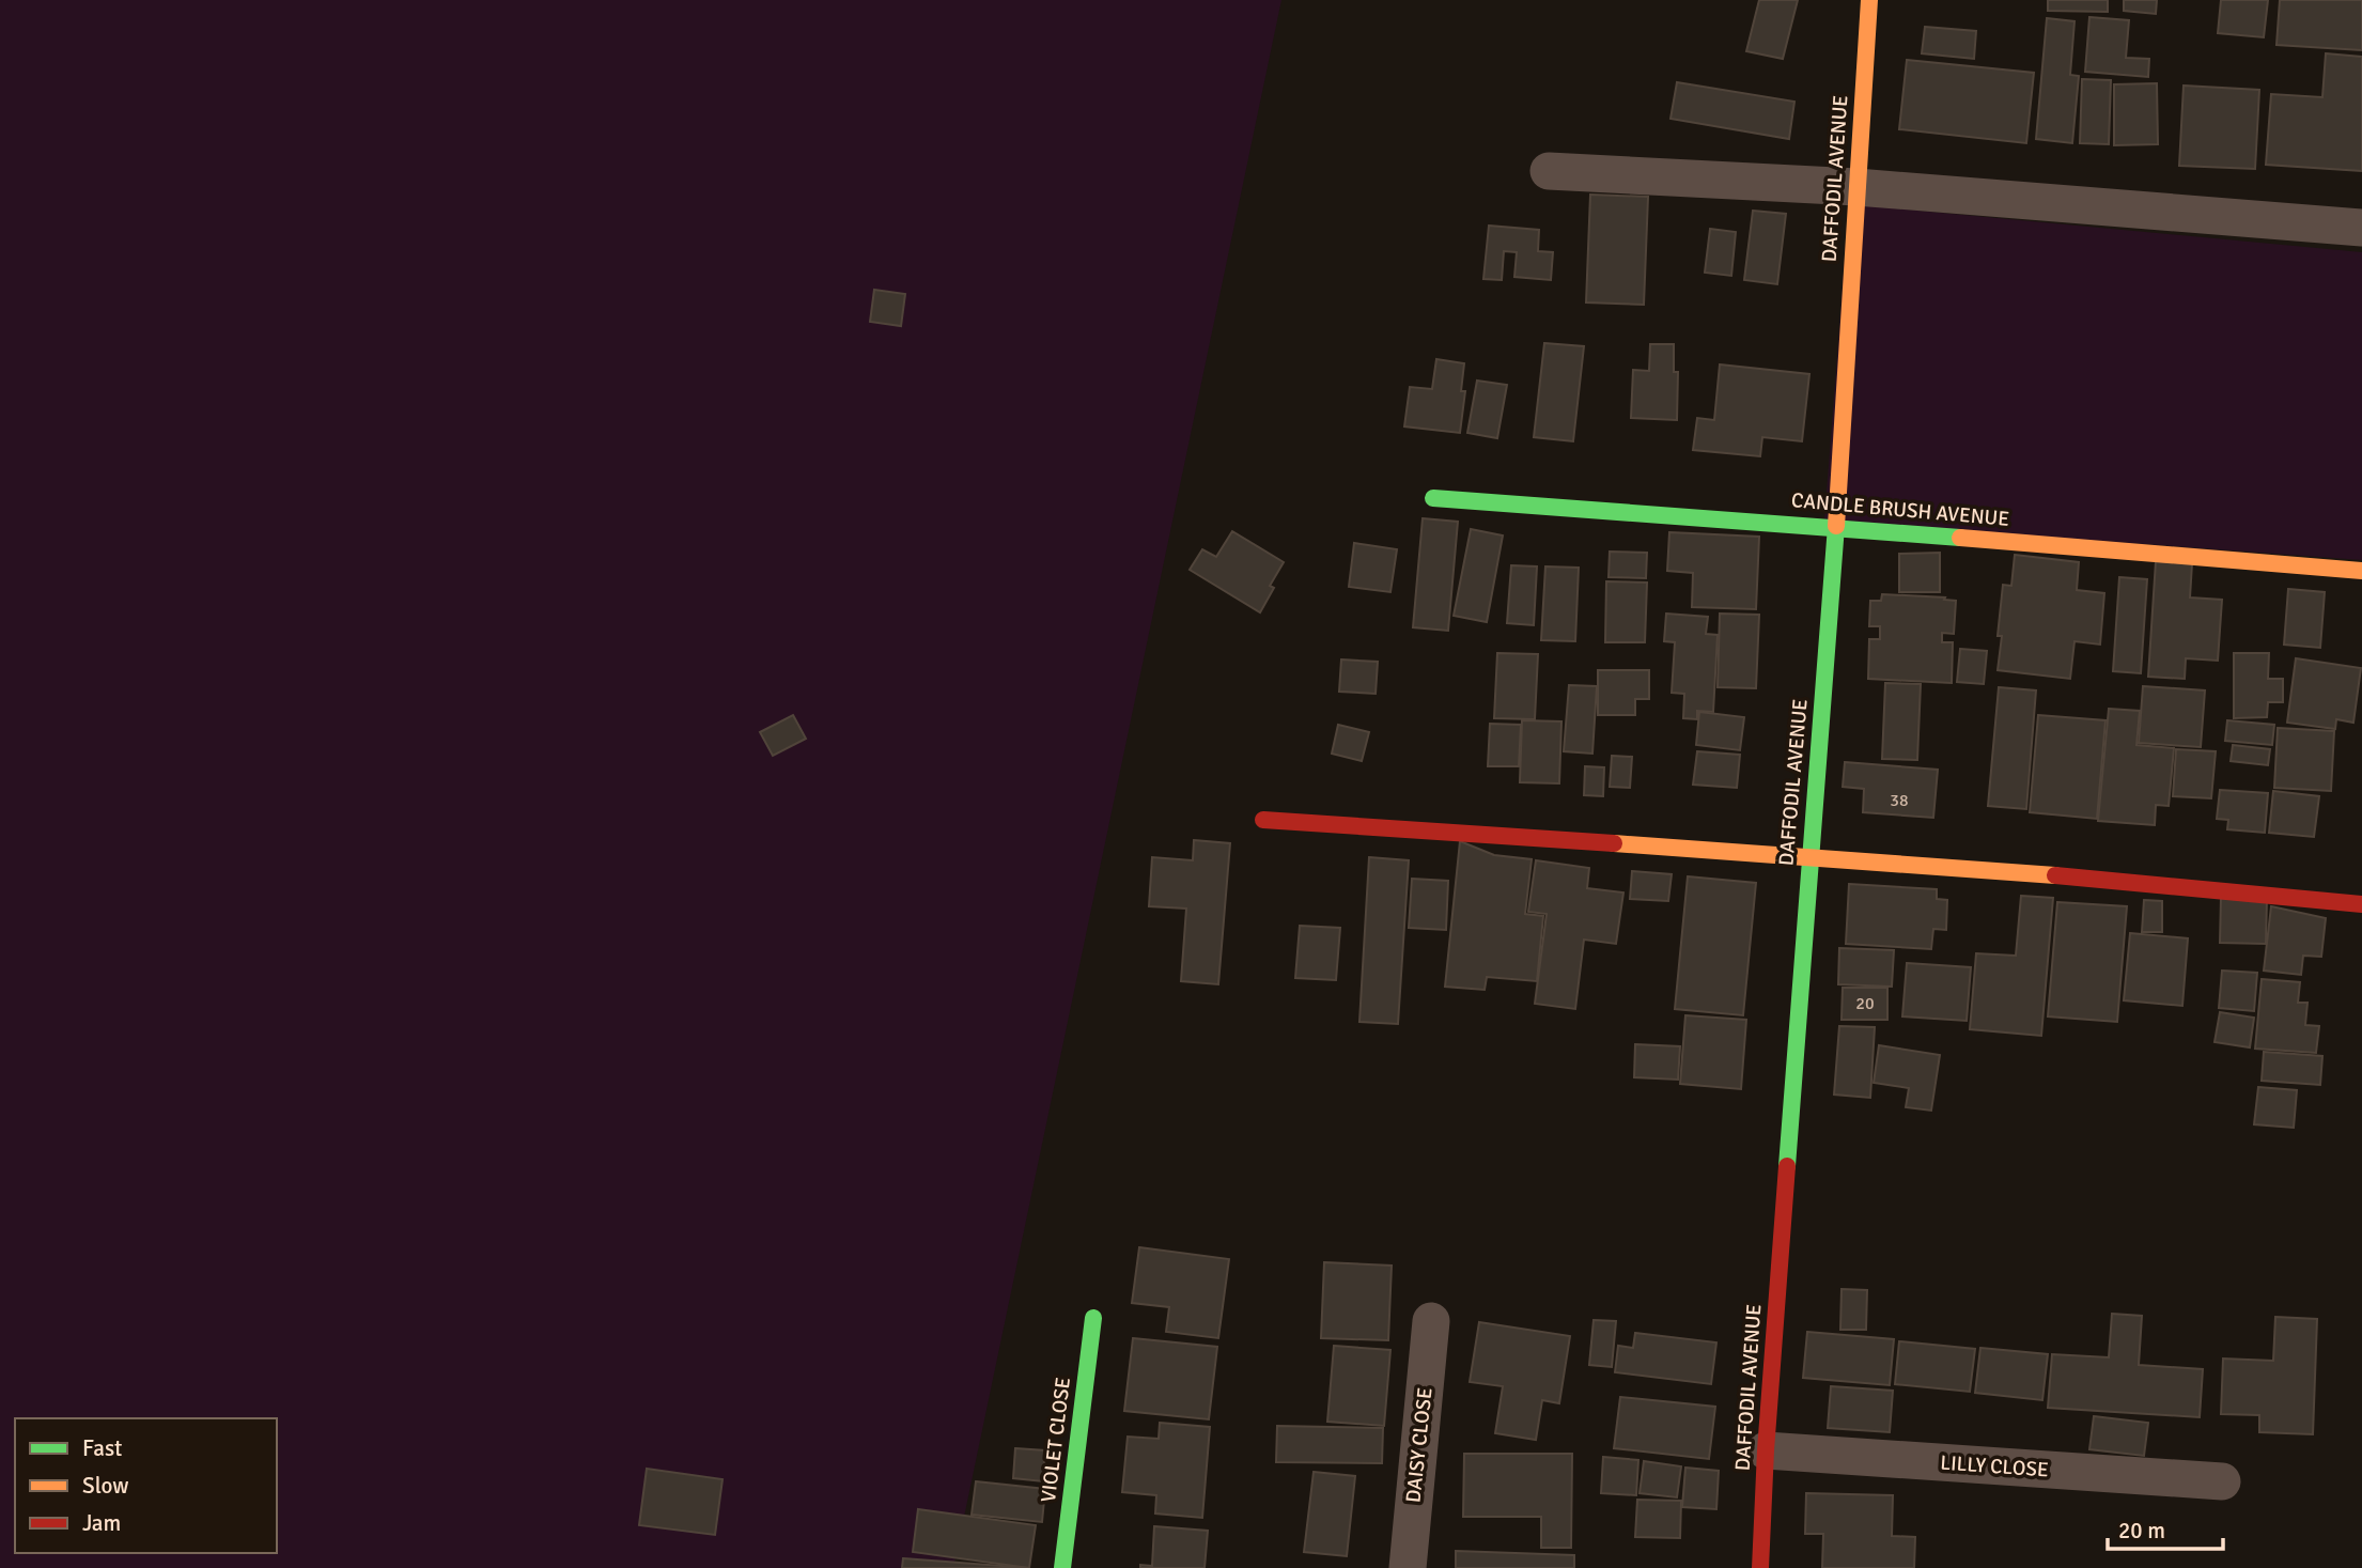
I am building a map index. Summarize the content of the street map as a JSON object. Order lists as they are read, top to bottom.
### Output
{
  "streets": {
    "street": [
      "DAFFODIL AVENUE",
      "CANDLE BRUSH AVENUE",
      "VIOLET CLOSE",
      "DAISY CLOSE",
      "LILLY CLOSE"
    ]
  },
  "crossings": [
    ["DAFFODIL AVENUE", "CANDLE BRUSH AVENUE"],
    ["DAFFODIL AVENUE", "LILLY CLOSE"]
  ],
  "house_numbers": ["38", "20"],
  "legend": ["Fast", "Slow", "Jam"],
  "scale_bar": "20 m"
}
